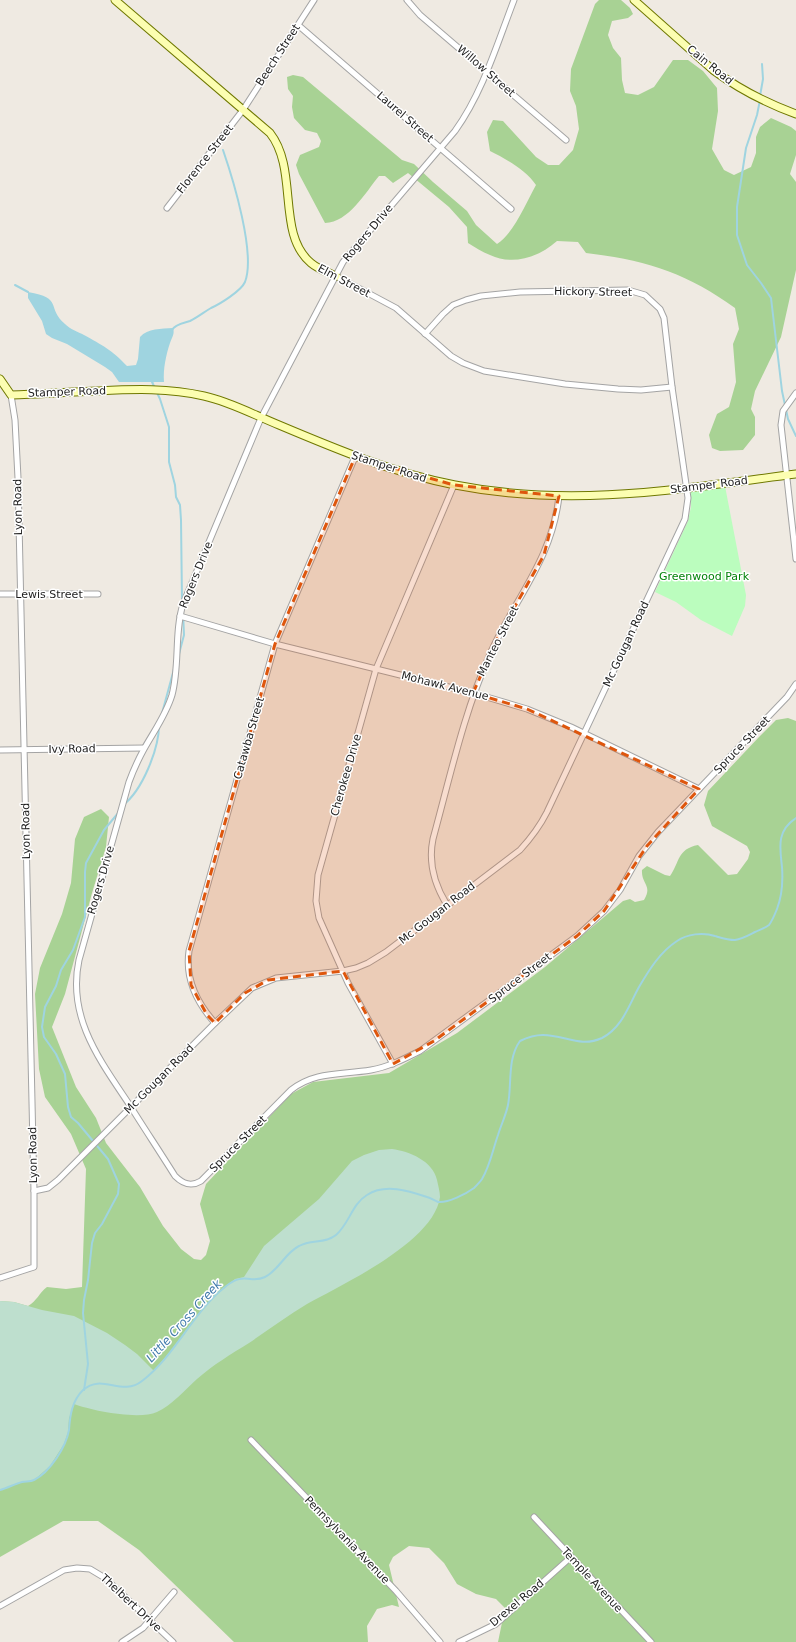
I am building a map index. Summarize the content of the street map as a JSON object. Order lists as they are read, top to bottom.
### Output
{
  "streets": {
    "street": [
      "Beech Street",
      "Cain Road",
      "Willow Street",
      "Laurel Street",
      "Florence Street",
      "Rogers Drive",
      "Elm Street",
      "Hickory Street",
      "Stamper Road",
      "Lyon Road",
      "Lewis Street",
      "Manteo Street",
      "Mc Gougan Road",
      "Mohawk Avenue",
      "Catawba Street",
      "Spruce Street",
      "Ivy Road",
      "Cherokee Drive",
      "Pennsylvania Avenue",
      "Temple Avenue",
      "Thelbert Drive",
      "Drexel Road"
    ]
  },
  "crossings": [
    ["Beech Street", "Laurel Street"],
    ["Beech Street", "Florence Street"],
    ["Beech Street", "Elm Street"],
    ["Willow Street", "Rogers Drive"],
    ["Laurel Street", "Rogers Drive"],
    ["Florence Street", "Elm Street"],
    ["Rogers Drive", "Elm Street"],
    ["Rogers Drive", "Stamper Road"],
    ["Rogers Drive", "Mc Gougan Road"],
    ["Rogers Drive", "Mohawk Avenue"],
    ["Rogers Drive", "Spruce Street"],
    ["Rogers Drive", "Ivy Road"],
    ["Elm Street", "Hickory Street"],
    ["Hickory Street", "Stamper Road"],
    ["Hickory Street", "Mc Gougan Road"],
    ["Stamper Road", "Lyon Road"],
    ["Stamper Road", "Manteo Street"],
    ["Stamper Road", "Mc Gougan Road"],
    ["Stamper Road", "Catawba Street"],
    ["Stamper Road", "Cherokee Drive"],
    ["Lyon Road", "Lewis Street"],
    ["Lyon Road", "Mc Gougan Road"],
    ["Lyon Road", "Ivy Road"],
    ["Manteo Street", "Mc Gougan Road"],
    ["Manteo Street", "Mohawk Avenue"],
    ["Mc Gougan Road", "Mohawk Avenue"],
    ["Mc Gougan Road", "Catawba Street"],
    ["Mc Gougan Road", "Cherokee Drive"],
    ["Mohawk Avenue", "Catawba Street"],
    ["Mohawk Avenue", "Spruce Street"],
    ["Mohawk Avenue", "Cherokee Drive"],
    ["Spruce Street", "Cherokee Drive"],
    ["Temple Avenue", "Drexel Road"]
  ],
  "water": ["Little Cross Creek"],
  "parks": ["Greenwood Park"]
}
